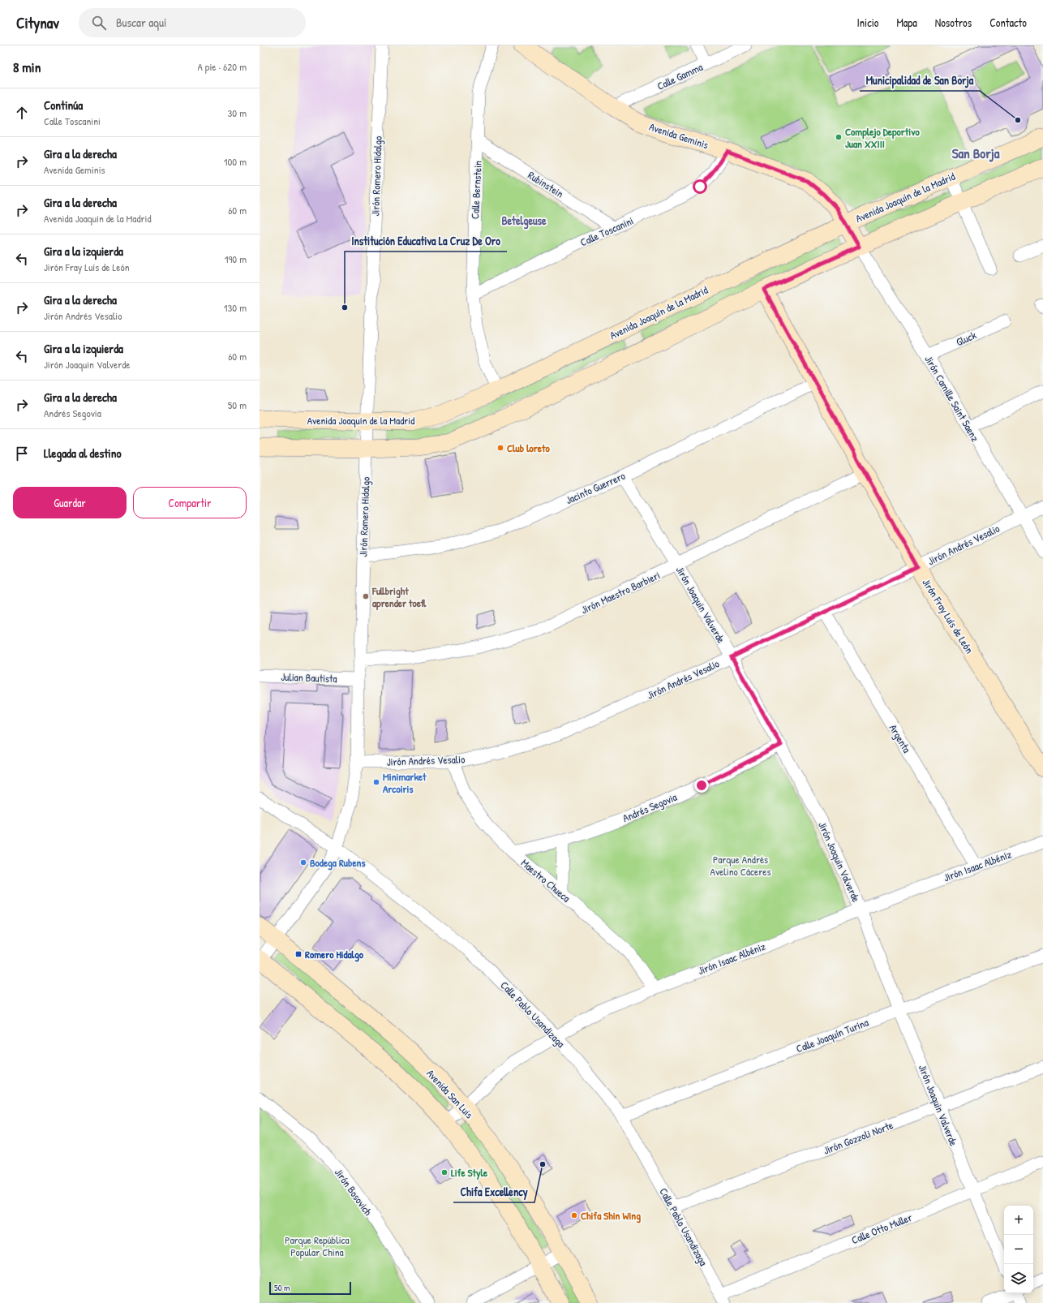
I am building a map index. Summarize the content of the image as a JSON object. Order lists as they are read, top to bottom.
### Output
{
  "streets": {
    "street": [
      "Calle Gamma",
      "Avenida Geminis",
      "Jirón Romero Hidalgo",
      "Rubinstein",
      "Calle Bernstein",
      "Avenida Joaquín de la Madrid",
      "Calle Toscanini",
      "Gluck",
      "Jirón Camille Saint Saenz",
      "Jacinto Guerrero",
      "Jirón Andrés Vesalio",
      "Jirón Maestro Barbieri",
      "Jirón Joaquin Valverde",
      "Jirón Fray Luís de León",
      "Julian Bautista",
      "Argenta",
      "Andrés Segovia",
      "Jirón Isaac Albéniz",
      "Maestro Chueca",
      "Calle Pablo Usandizaga",
      "Calle Joaquín Turina",
      "Avenida San Luis",
      "Jirón Gozzoli Norte",
      "Jirón Bosovich",
      "Calle Otto Muller"
    ]
  },
  "crossings": [
    ["Calle Gamma", "Avenida Geminis"],
    ["Avenida Geminis", "Avenida Joaquín de la Madrid"],
    ["Avenida Geminis", "Calle Toscanini"],
    ["Avenida Geminis", "Jirón Camille Saint Saenz"],
    ["Jirón Romero Hidalgo", "Avenida Joaquín de la Madrid"],
    ["Jirón Romero Hidalgo", "Jacinto Guerrero"],
    ["Jirón Romero Hidalgo", "Jirón Andrés Vesalio"],
    ["Jirón Romero Hidalgo", "Jirón Maestro Barbieri"],
    ["Jirón Romero Hidalgo", "Julian Bautista"],
    ["Jirón Romero Hidalgo", "Calle Pablo Usandizaga"],
    ["Jirón Romero Hidalgo", "Avenida San Luis"],
    ["Rubinstein", "Calle Bernstein"],
    ["Rubinstein", "Calle Toscanini"],
    ["Calle Bernstein", "Avenida Joaquín de la Madrid"],
    ["Calle Bernstein", "Calle Toscanini"],
    ["Gluck", "Jirón Camille Saint Saenz"],
    ["Jirón Camille Saint Saenz", "Jirón Andrés Vesalio"],
    ["Jacinto Guerrero", "Jirón Joaquin Valverde"],
    ["Jacinto Guerrero", "Jirón Fray Luís de León"],
    ["Jirón Andrés Vesalio", "Jirón Joaquin Valverde"],
    ["Jirón Andrés Vesalio", "Jirón Fray Luís de León"],
    ["Jirón Andrés Vesalio", "Argenta"],
    ["Jirón Andrés Vesalio", "Maestro Chueca"],
    ["Jirón Maestro Barbieri", "Jirón Joaquin Valverde"],
    ["Jirón Maestro Barbieri", "Jirón Fray Luís de León"],
    ["Jirón Joaquin Valverde", "Andrés Segovia"],
    ["Jirón Joaquin Valverde", "Jirón Isaac Albéniz"],
    ["Jirón Joaquin Valverde", "Calle Joaquín Turina"],
    ["Jirón Joaquin Valverde", "Jirón Gozzoli Norte"],
    ["Jirón Joaquin Valverde", "Calle Otto Muller"],
    ["Argenta", "Jirón Isaac Albéniz"],
    ["Andrés Segovia", "Maestro Chueca"],
    ["Jirón Isaac Albéniz", "Maestro Chueca"],
    ["Jirón Isaac Albéniz", "Calle Pablo Usandizaga"],
    ["Jirón Isaac Albéniz", "Avenida San Luis"],
    ["Calle Pablo Usandizaga", "Calle Joaquín Turina"],
    ["Calle Pablo Usandizaga", "Jirón Gozzoli Norte"],
    ["Calle Pablo Usandizaga", "Calle Otto Muller"]
  ],
  "districts": ["San Borja", "Betelgeuse"],
  "parks": ["Parque Andrés Avelino Cáceres", "Parque República Popular China"],
  "places": {
    "other": [
      "Municipalidad de San Borja",
      "Complejo Deportivo Juan XXIII",
      "Institución Educativa La Cruz De Oro",
      "Club loreto",
      "Fullbright aprender toefl",
      "Minimarket Arcoiris",
      "Bodega Rubens",
      "Chifa Excellency",
      "Life Style",
      "Chifa Shin Wing"
    ],
    "transit": ["Romero Hidalgo"]
  },
  "scale_bar": "50 m",
  "page": {
    "header": "Citynav",
    "search": "Buscar aquí",
    "nav": [
      "Inicio",
      "Mapa",
      "Nosotros",
      "Contacto"
    ],
    "heading": ["8 min", "A pie · 620 m"],
    "list": [
      ["Continúa", "Calle Toscanini", "30 m"],
      ["Gira a la derecha", "Avenida Geminis", "100 m"],
      ["Gira a la derecha", "Avenida Joaquín de la Madrid", "60 m"],
      ["Gira a la izquierda", "Jirón Fray Luís de León", "190 m"],
      ["Gira a la derecha", "Jirón Andrés Vesalio", "130 m"],
      ["Gira a la izquierda", "Jirón Joaquin Valverde", "60 m"],
      ["Gira a la derecha", "Andrés Segovia", "50 m"],
      "Llegada al destino"
    ],
    "buttons": ["Guardar", "Compartir"],
    "map_buttons": ["+", "−"],
    "scale": "50 m"
  }
}
